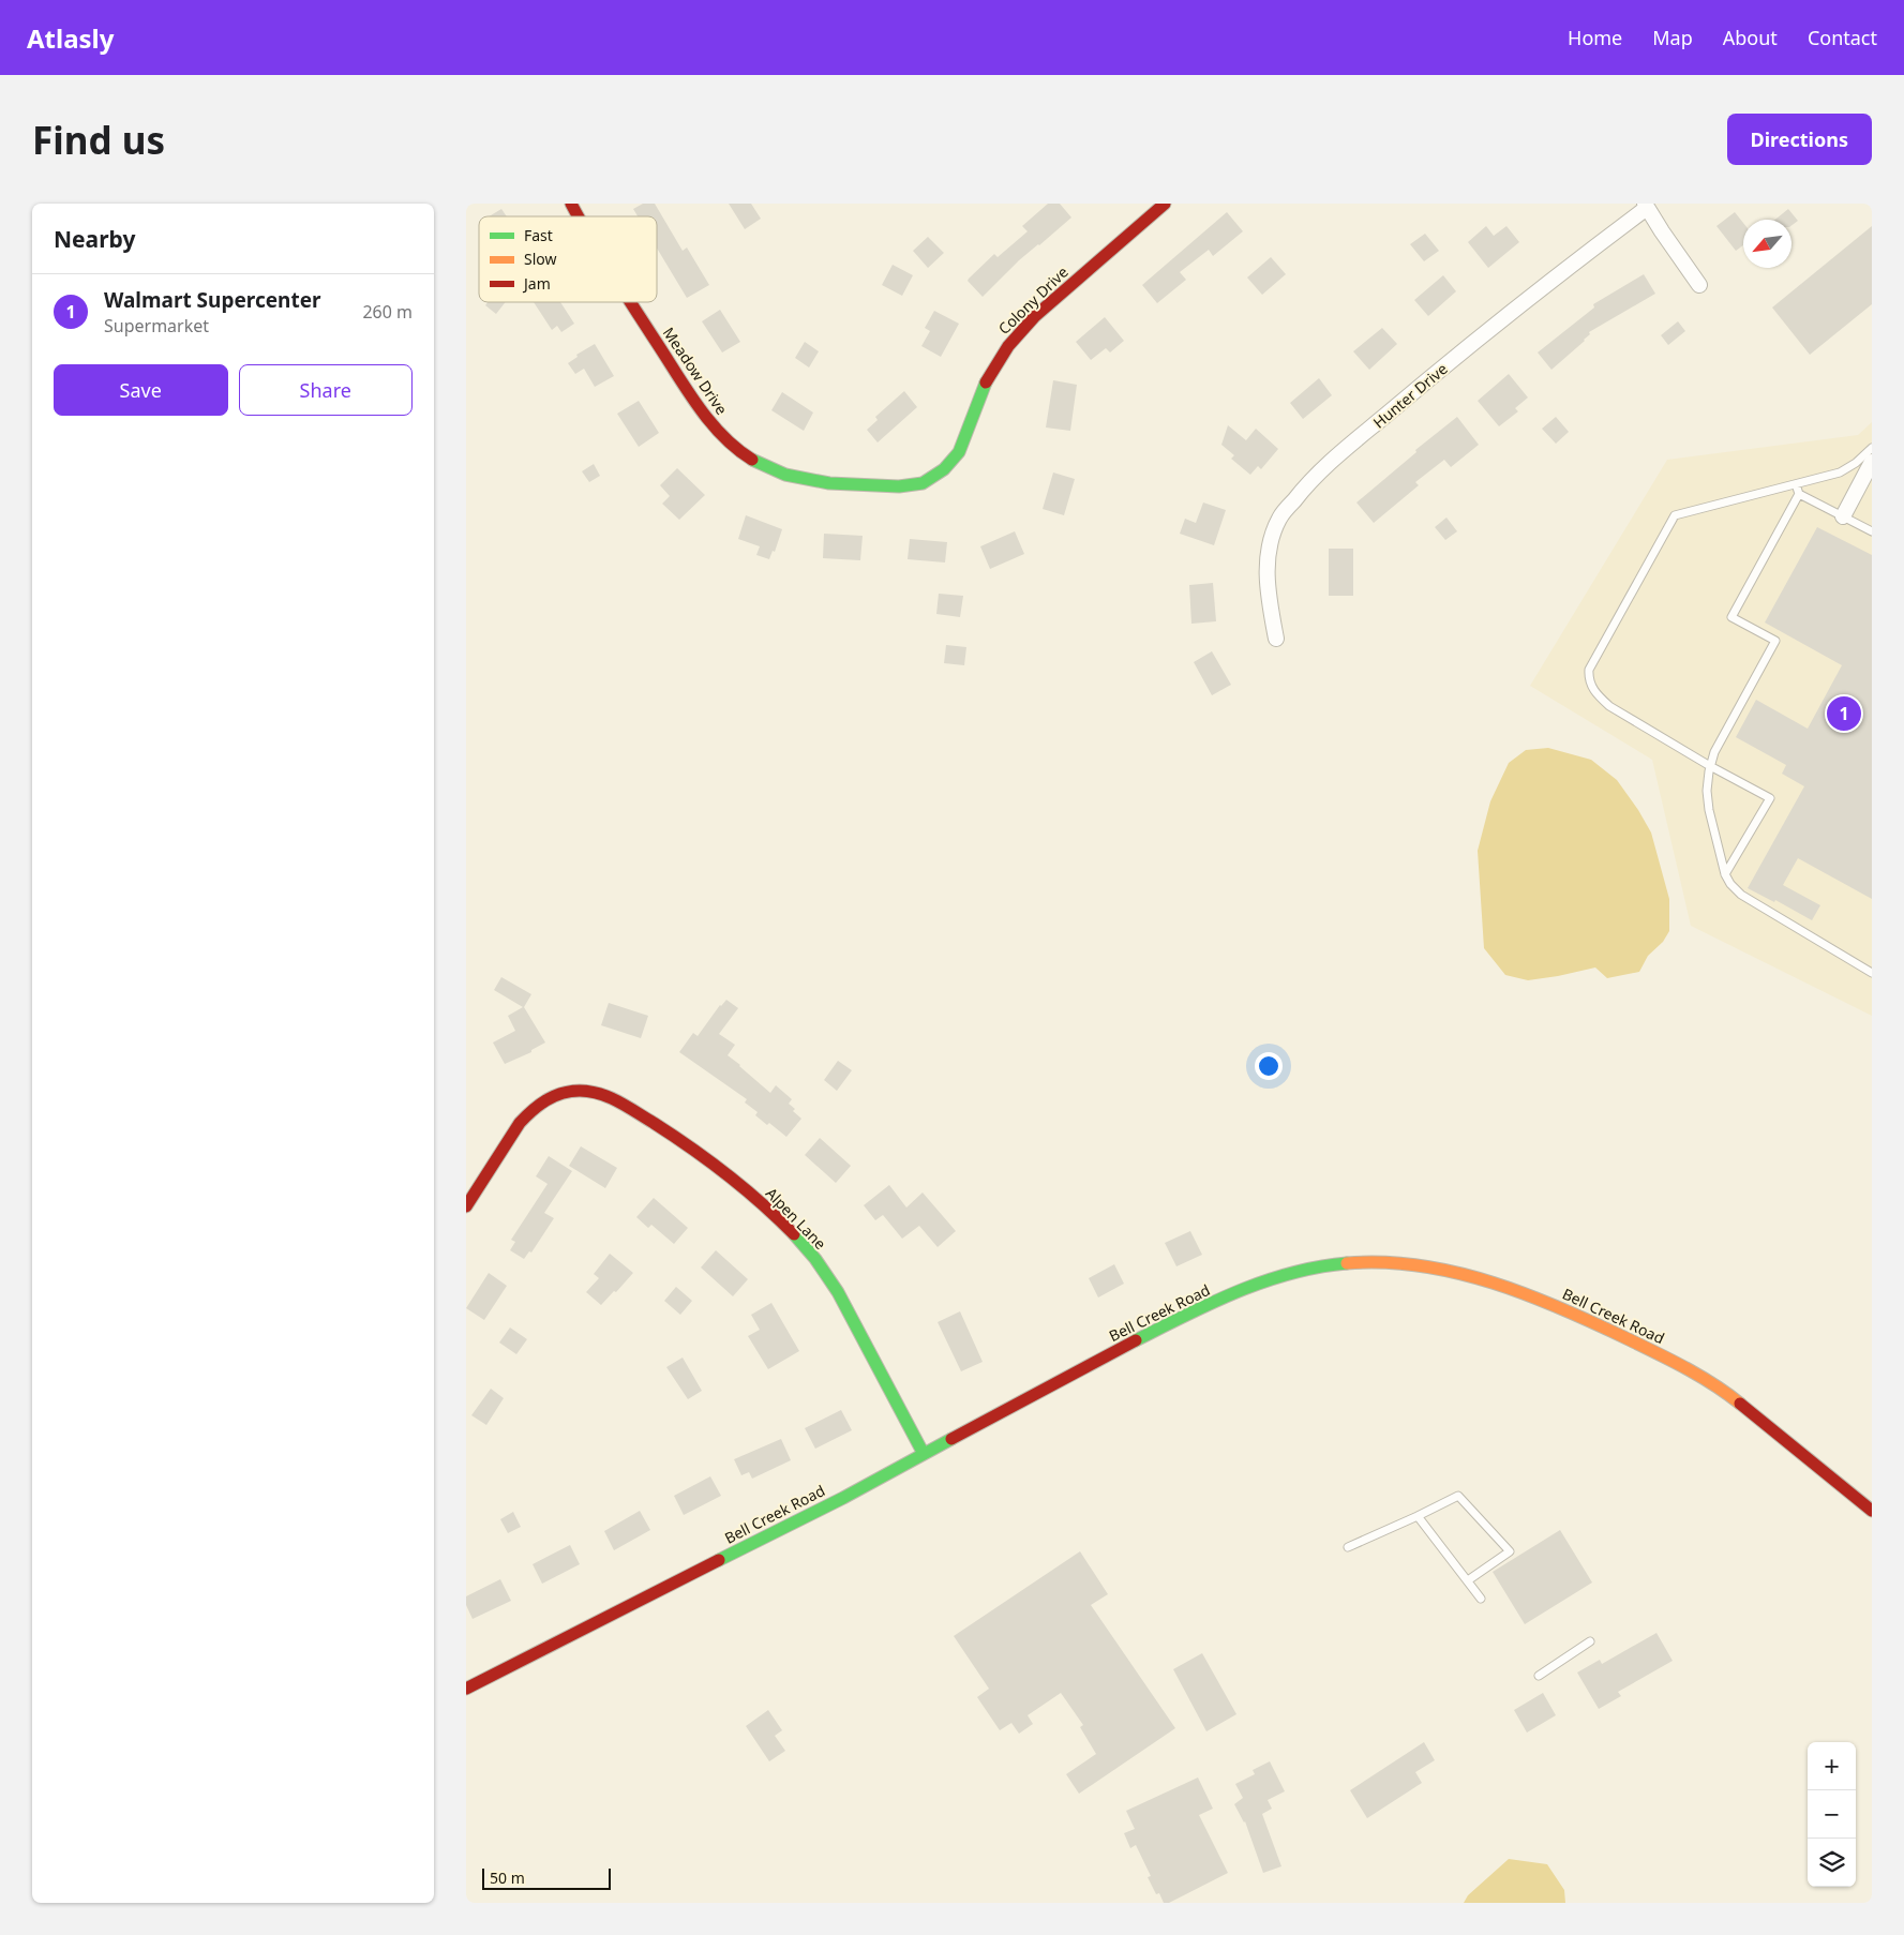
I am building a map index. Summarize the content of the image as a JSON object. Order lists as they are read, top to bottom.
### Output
{
  "streets": {
    "street": [
      "Colony Drive",
      "Meadow Drive",
      "Hunter Drive",
      "Alpen Lane",
      "Bell Creek Road"
    ]
  },
  "crossings": [
    ["Colony Drive", "Meadow Drive"],
    ["Alpen Lane", "Bell Creek Road"]
  ],
  "legend": ["Fast", "Slow", "Jam"],
  "scale_bar": "50 m",
  "north": "bottom left",
  "page": {
    "header": "Atlasly",
    "nav": [
      "Home",
      "Map",
      "About",
      "Contact"
    ],
    "buttons": [
      "Directions",
      ["Save", "Share"]
    ],
    "title": "Find us",
    "heading": "Nearby",
    "list": [
      {
        "mark": "1",
        "name": "Walmart Supercenter",
        "note": "Supermarket",
        "value": "260 m"
      }
    ],
    "pins": "1",
    "map_buttons": ["+", "−"],
    "scale": "50 m"
  }
}
